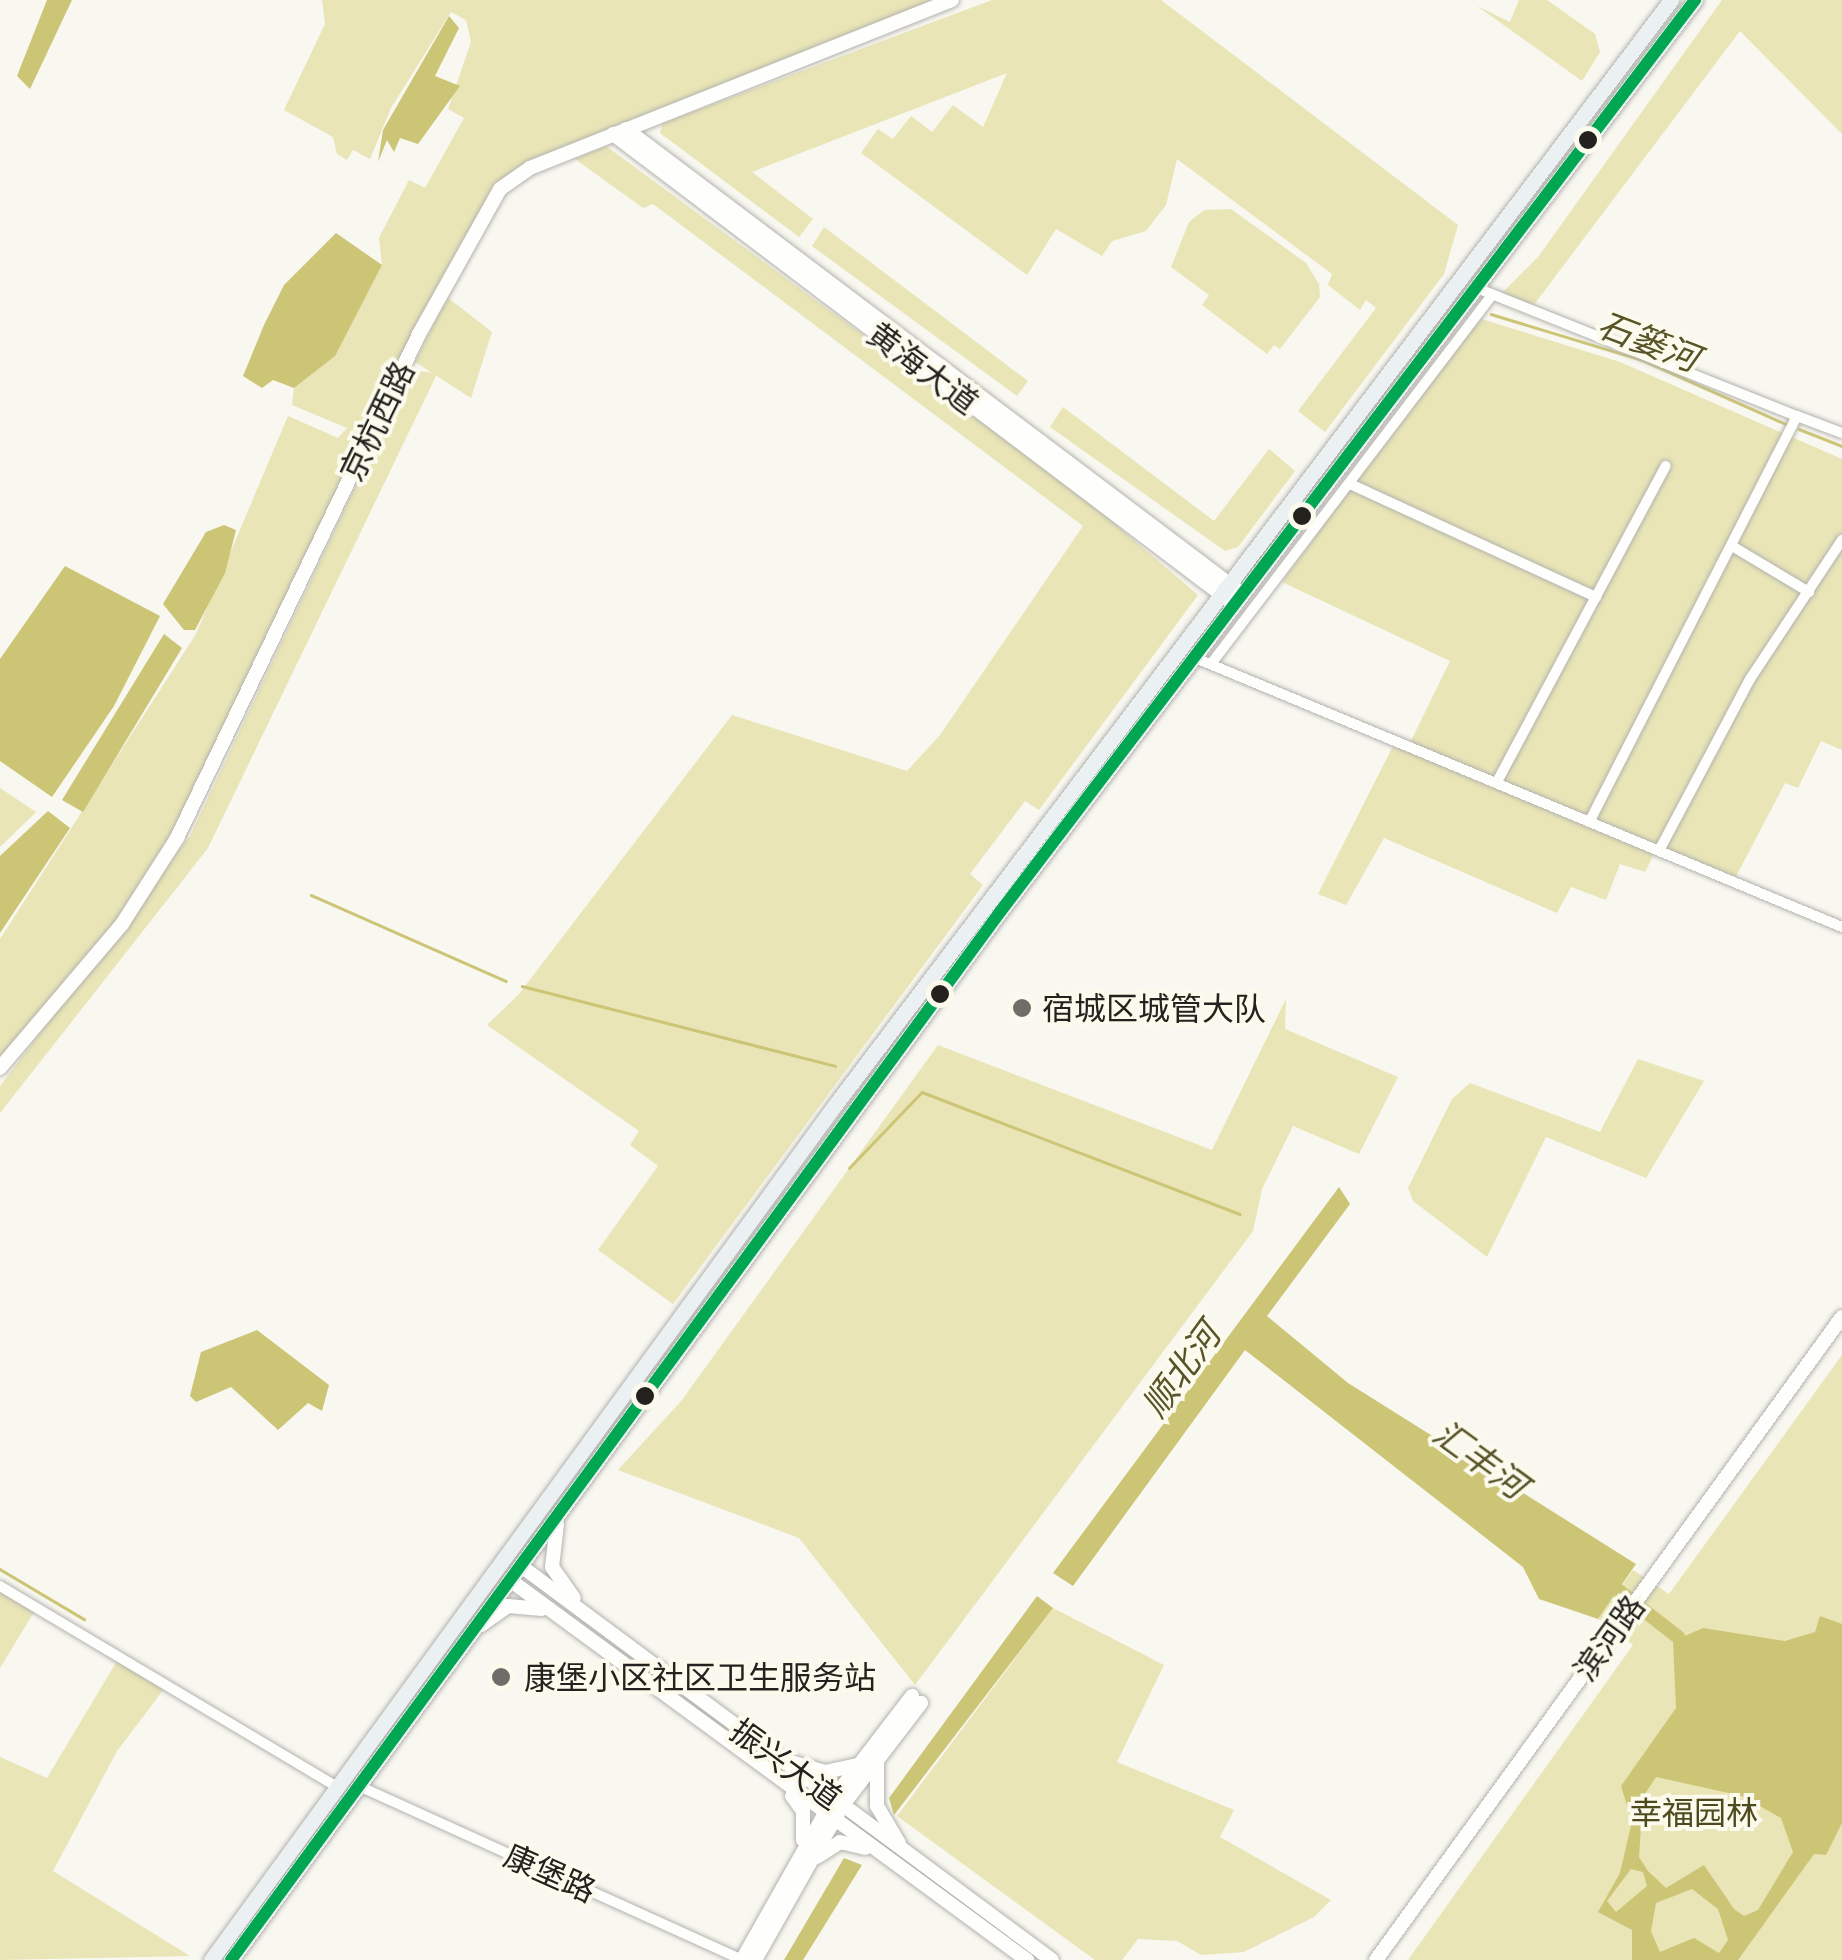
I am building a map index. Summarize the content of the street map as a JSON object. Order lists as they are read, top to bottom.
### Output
{
  "streets": {
    "main road": [
      "黄海大道",
      "京杭西路",
      "滨河路",
      "振兴大道"
    ],
    "street": ["康堡路"]
  },
  "crossings": [
    ["黄海大道", "京杭西路"]
  ],
  "water": ["石篓河", "顺北河", "汇丰河"],
  "parks": ["幸福园林"],
  "places": ["宿城区城管大队", "康堡小区社区卫生服务站"]
}
